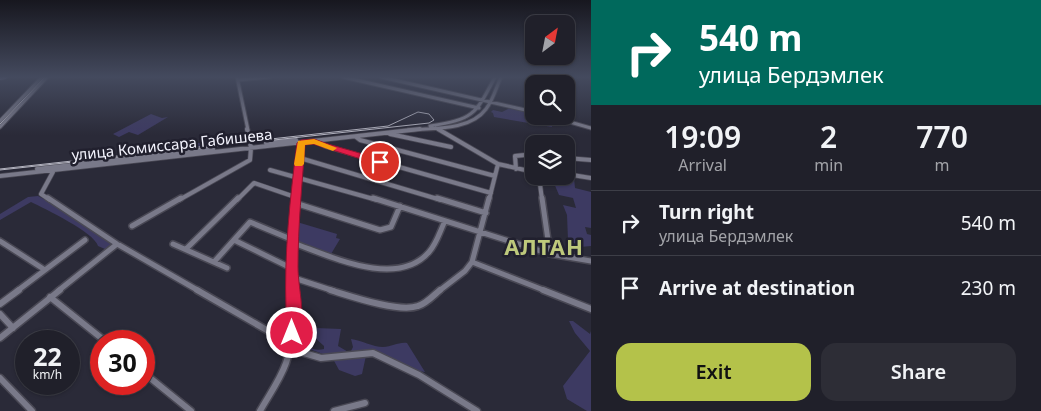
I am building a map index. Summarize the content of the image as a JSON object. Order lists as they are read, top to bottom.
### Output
{
  "streets": {
    "street": ["улица Комиссара Габишева"]
  },
  "districts": ["АЛТАН"],
  "north": "top right",
  "page": {
    "turn": ["540 m", "улица Бердэмлек"],
    "eta": [
      "19:09",
      "Arrival",
      "2",
      "min",
      "770",
      "m"
    ],
    "list": [
      {
        "name": "Turn right",
        "note": "улица Бердэмлек",
        "value": "540 m"
      },
      {
        "name": "Arrive at destination",
        "value": "230 m"
      }
    ],
    "speed": "22 km/h",
    "limit": "30",
    "buttons": ["Exit", "Share"]
  }
}
